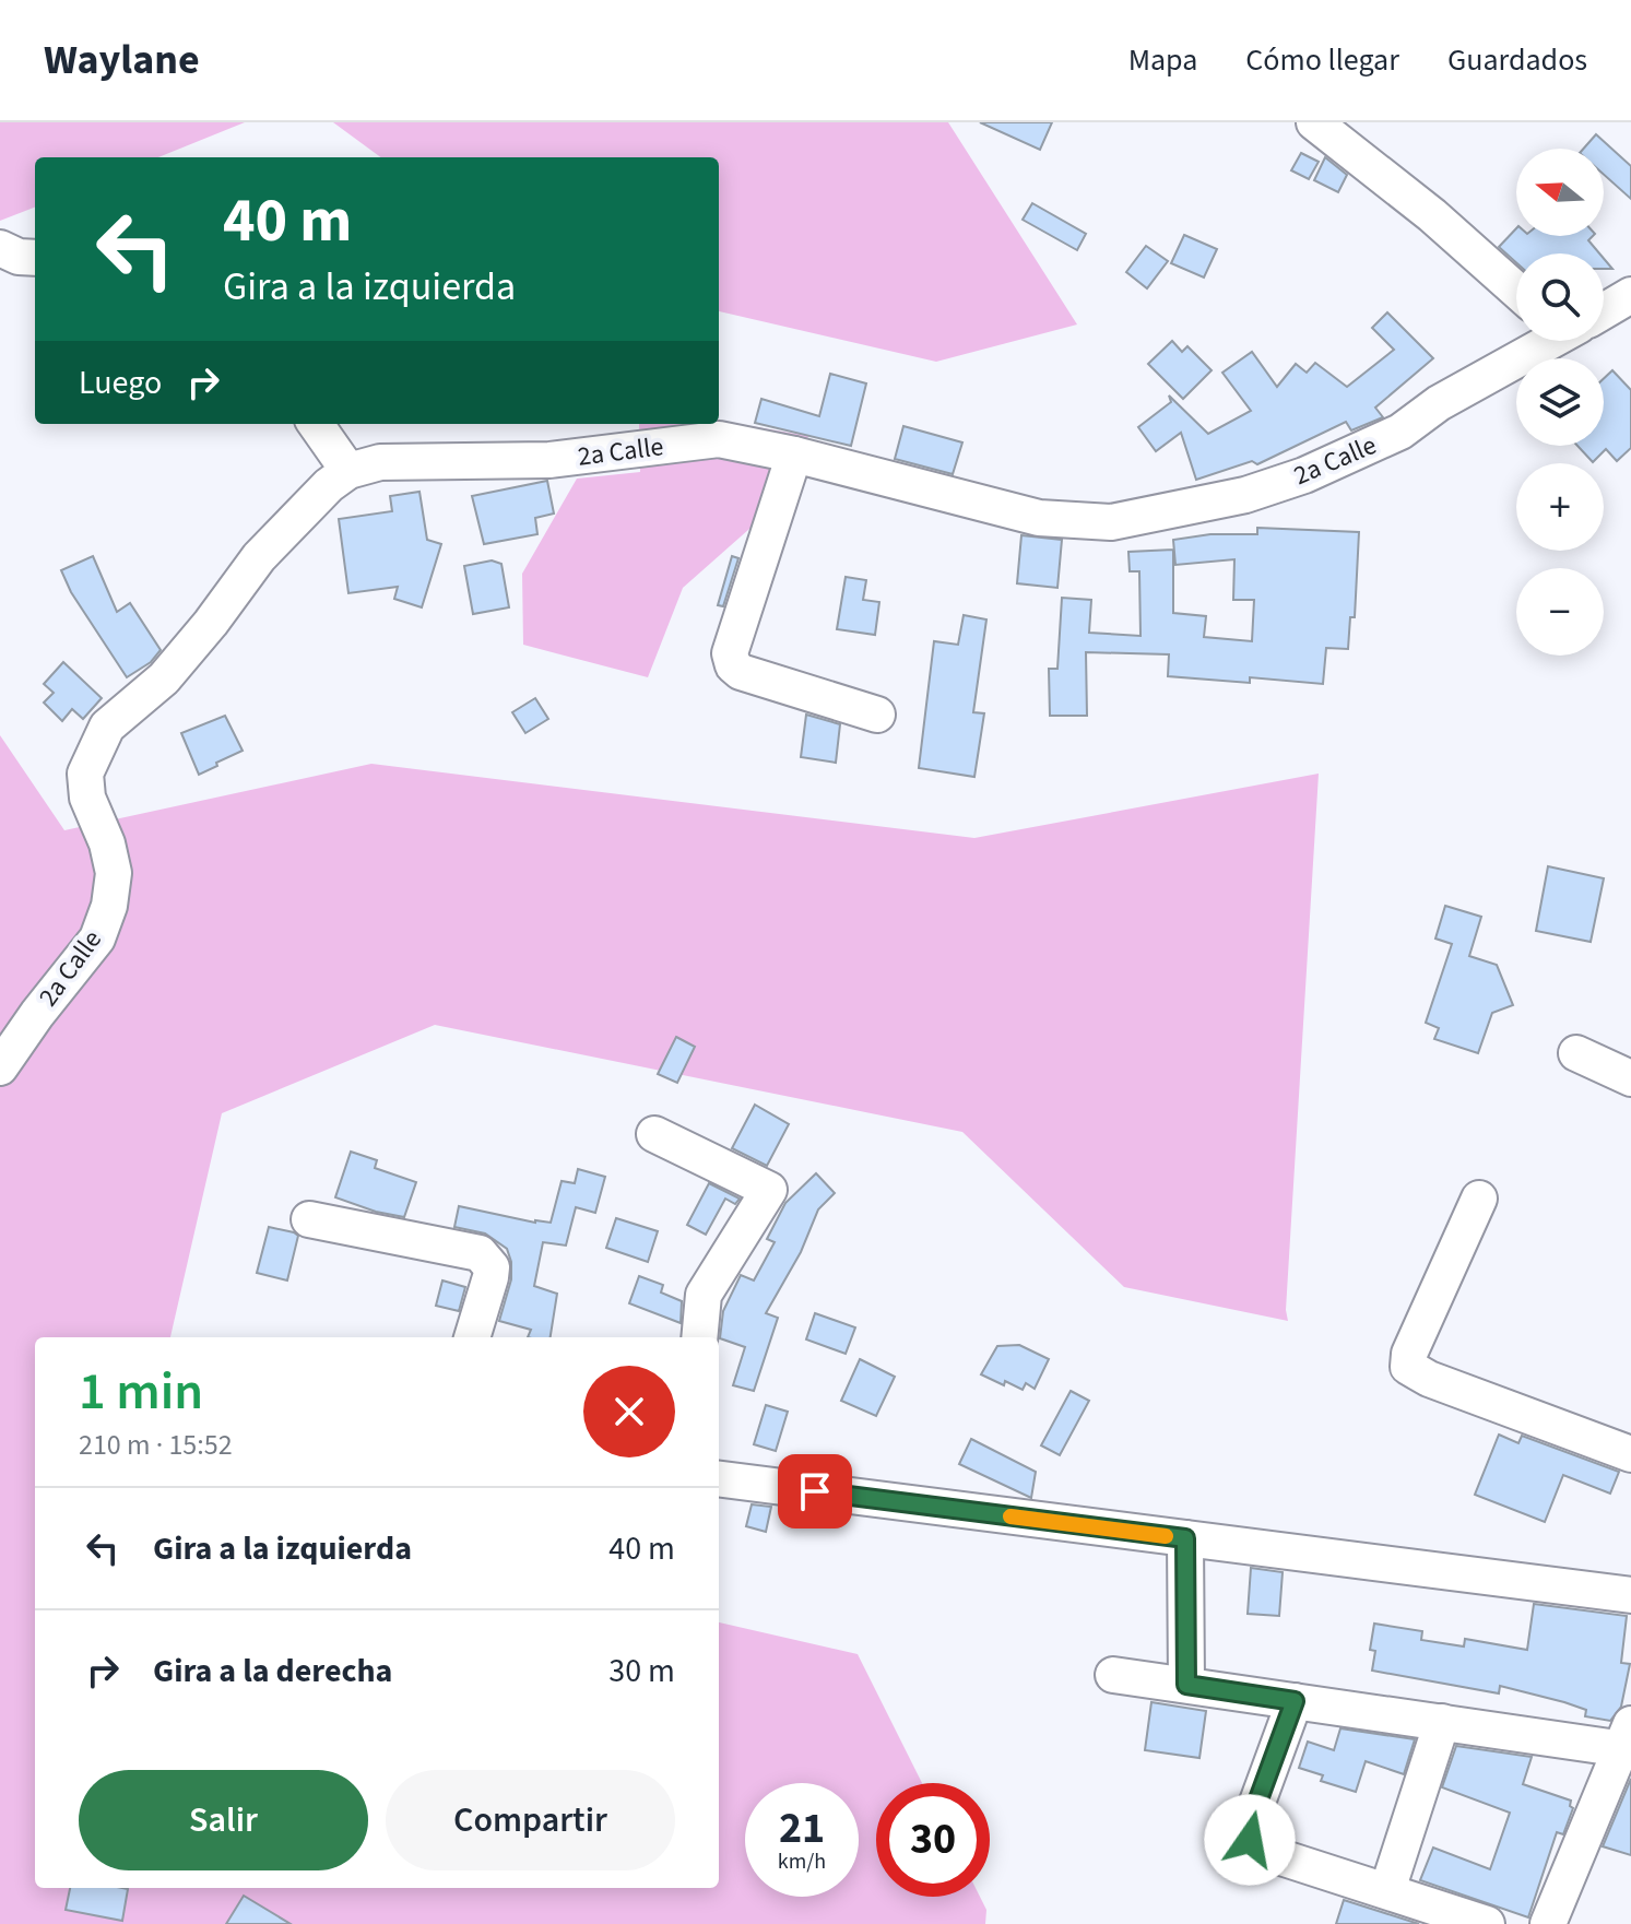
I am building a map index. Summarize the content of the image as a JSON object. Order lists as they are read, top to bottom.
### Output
{
  "streets": {
    "street": ["2a Calle"]
  },
  "north": "left",
  "page": {
    "header": "Waylane",
    "nav": ["Mapa", "Cómo llegar", "Guardados"],
    "map_buttons": ["+", "−"],
    "turn": ["40 m", "Gira a la izquierda"],
    "then": "Luego",
    "heading": ["1 min", "210 m · 15:52"],
    "list": [
      {
        "name": "Gira a la izquierda",
        "value": "40 m"
      },
      {
        "name": "Gira a la derecha",
        "value": "30 m"
      }
    ],
    "buttons": ["Salir", "Compartir"],
    "speed": "21 km/h",
    "limit": "30"
  }
}
